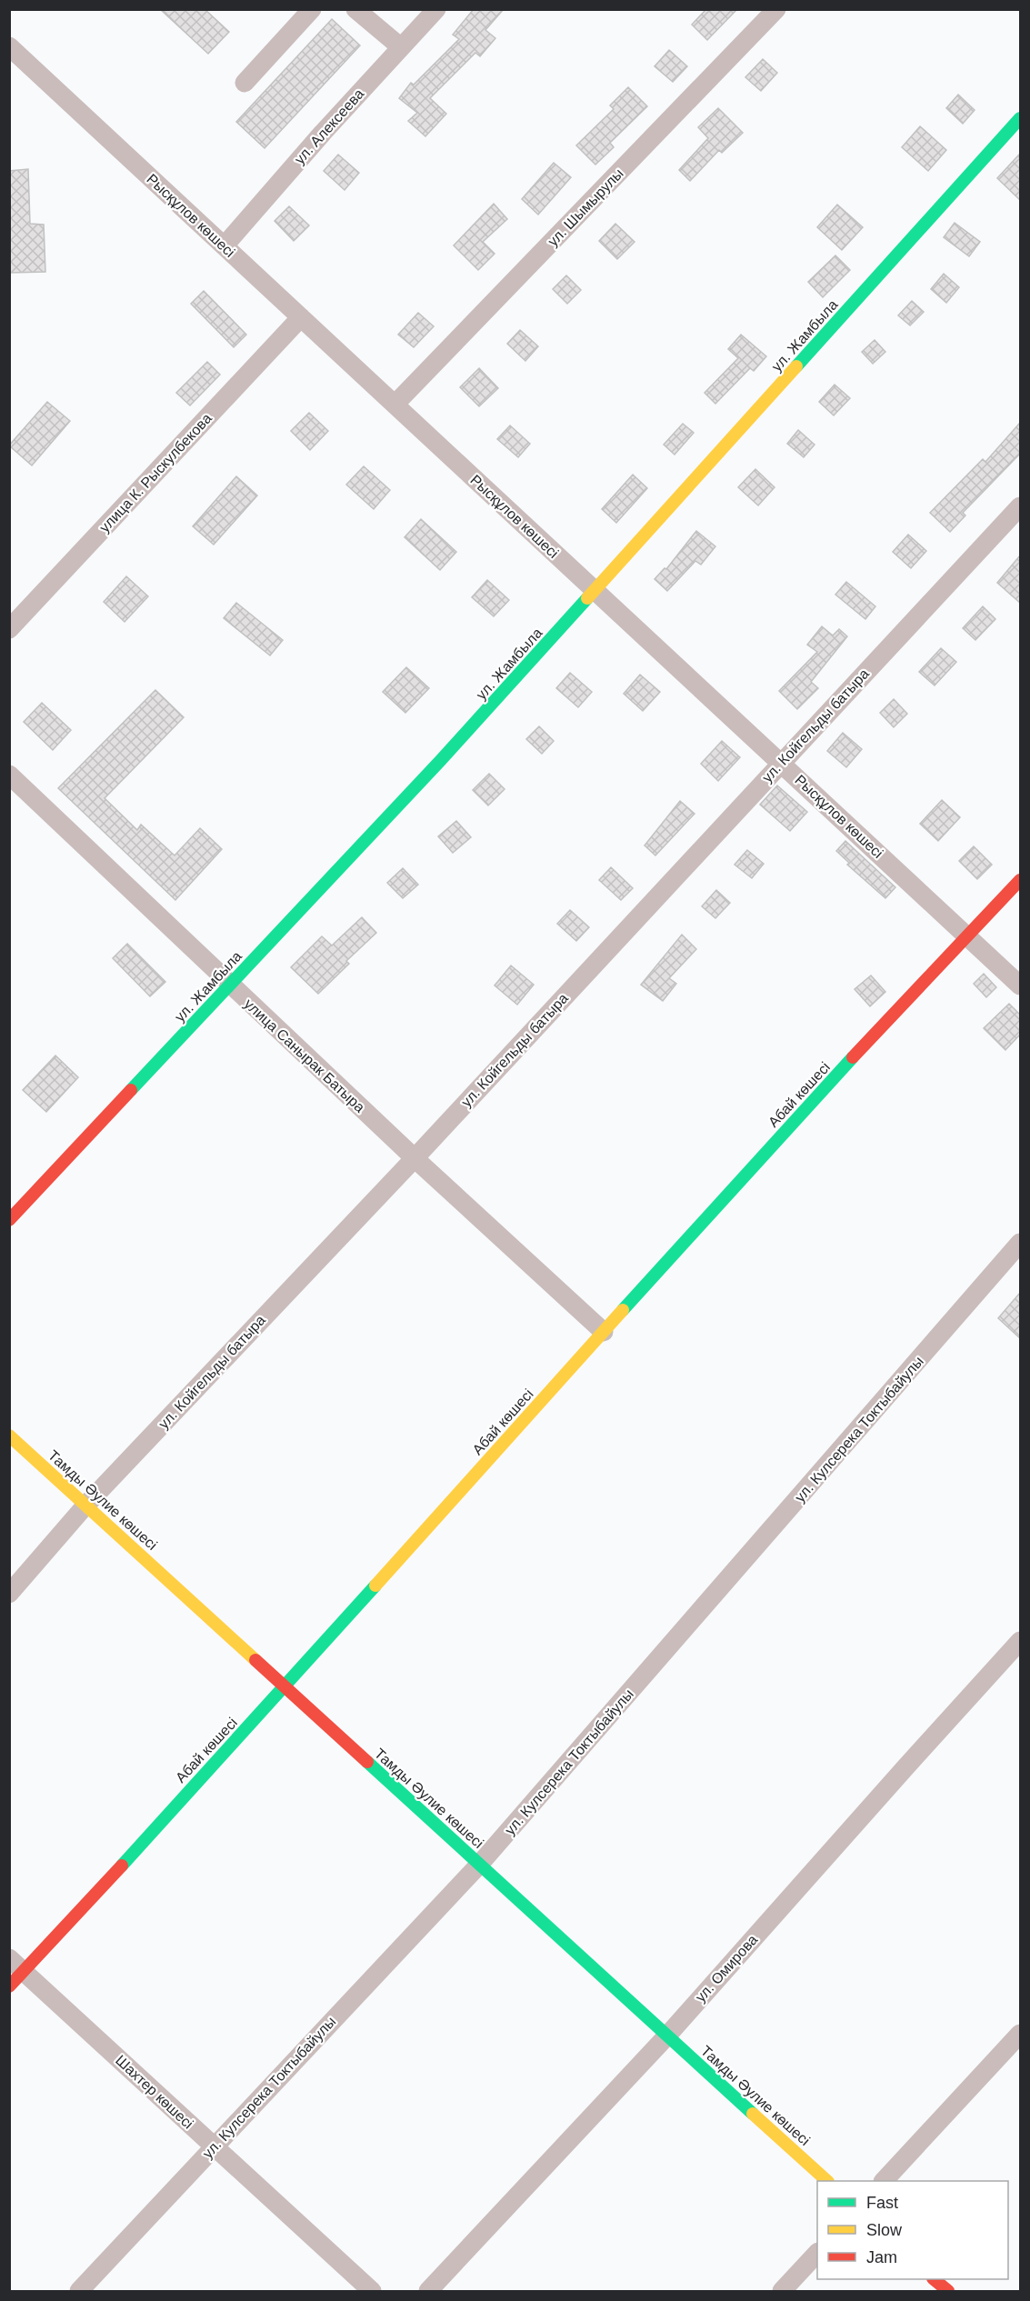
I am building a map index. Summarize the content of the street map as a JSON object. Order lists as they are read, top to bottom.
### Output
{
  "streets": {
    "street": [
      "ул. Алексеева",
      "ул. Шымырулы",
      "Рысқұлов көшесі",
      "ул. Жамбыла",
      "улица К. Рыскулбекова",
      "ул. Койгельды батыра",
      "улица Санырак Батыра",
      "Абай көшесі",
      "ул. Кулсерека Токтыбайулы",
      "Тамды Әулие көшесі",
      "ул. Омирова",
      "Шахтер көшесі"
    ]
  },
  "crossings": [
    ["ул. Алексеева", "Рысқұлов көшесі"],
    ["ул. Шымырулы", "Рысқұлов көшесі"],
    ["Рысқұлов көшесі", "ул. Жамбыла"],
    ["Рысқұлов көшесі", "улица К. Рыскулбекова"],
    ["Рысқұлов көшесі", "ул. Койгельды батыра"],
    ["Рысқұлов көшесі", "Абай көшесі"],
    ["ул. Жамбыла", "улица Санырак Батыра"],
    ["ул. Койгельды батыра", "улица Санырак Батыра"],
    ["ул. Койгельды батыра", "Тамды Әулие көшесі"],
    ["улица Санырак Батыра", "Абай көшесі"],
    ["Абай көшесі", "Тамды Әулие көшесі"],
    ["Абай көшесі", "Шахтер көшесі"],
    ["ул. Кулсерека Токтыбайулы", "Тамды Әулие көшесі"],
    ["ул. Кулсерека Токтыбайулы", "Шахтер көшесі"],
    ["Тамды Әулие көшесі", "ул. Омирова"]
  ],
  "legend": ["Fast", "Slow", "Jam"]
}
